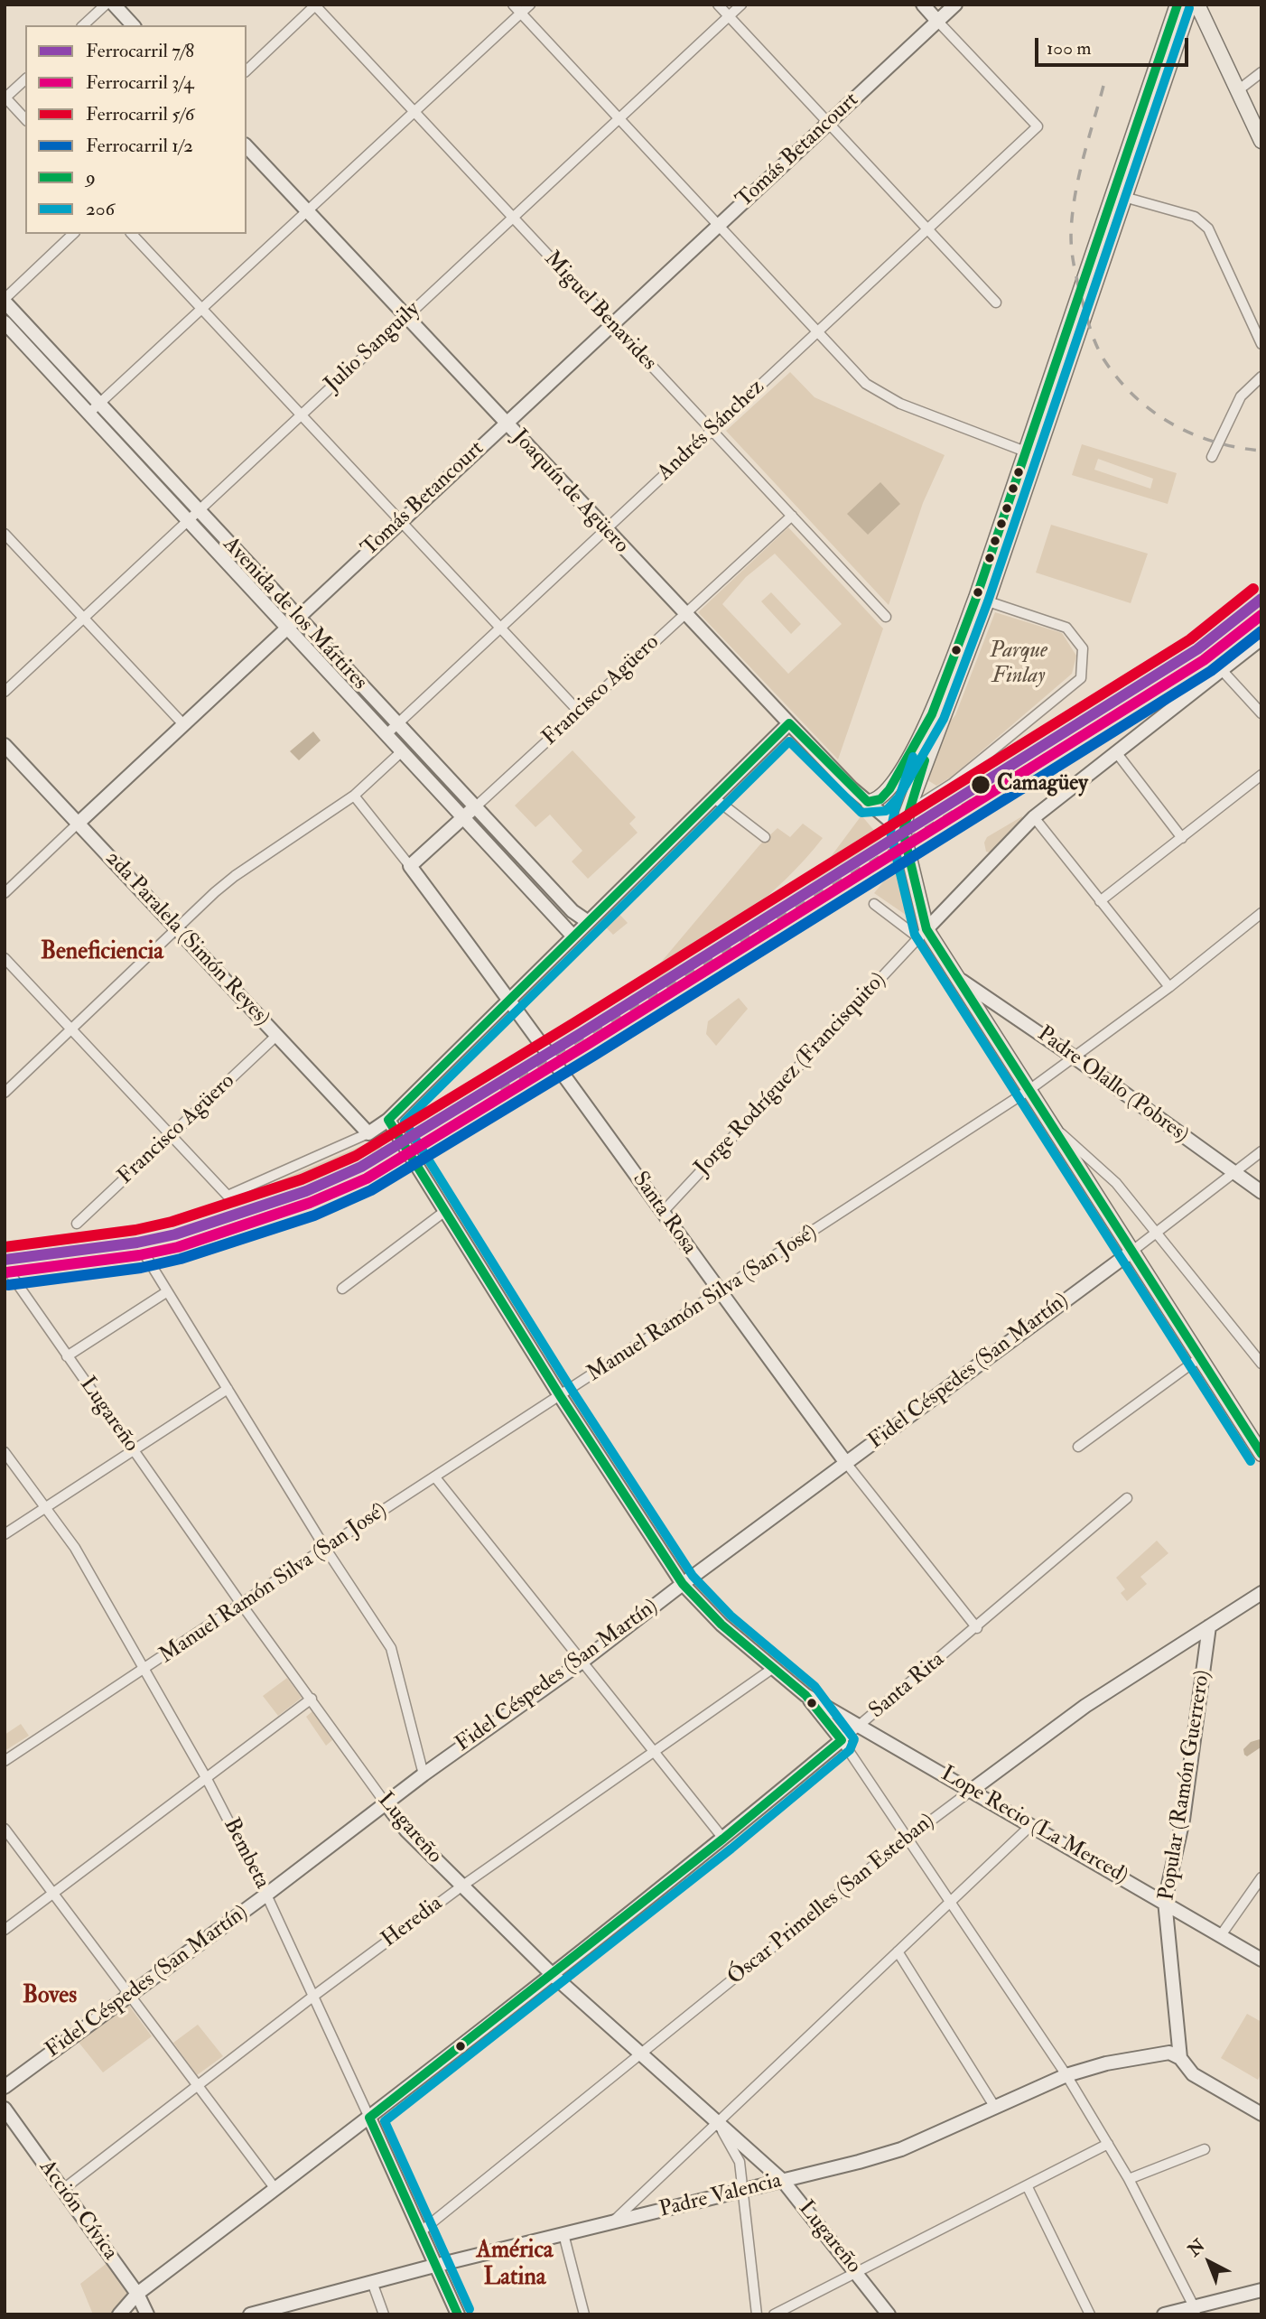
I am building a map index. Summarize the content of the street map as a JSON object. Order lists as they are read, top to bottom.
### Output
{
  "streets": {
    "street": [
      "Tomás Betancourt",
      "Miguel Benavides",
      "Julio Sanguily",
      "Andrés Sánchez",
      "Joaquín de Agüero",
      "Avenida de los Mártires",
      "Francisco Agüero",
      "2da Paralela (Simón Reyes)",
      "Jorge Rodríguez (Francisquito)",
      "Padre Olallo (Pobres)",
      "Santa Rosa",
      "Manuel Ramón Silva (San José)",
      "Fidel Céspedes (San Martín)",
      "Lugareño",
      "Santa Rita",
      "Popular (Ramón Guerrero)",
      "Lope Recio (La Merced)",
      "Bembeta",
      "Óscar Primelles (San Esteban)",
      "Heredia",
      "Padre Valencia",
      "Acción Cívica"
    ]
  },
  "crossings": [
    ["Tomás Betancourt", "Miguel Benavides"],
    ["Tomás Betancourt", "Andrés Sánchez"],
    ["Tomás Betancourt", "Joaquín de Agüero"],
    ["Tomás Betancourt", "Avenida de los Mártires"],
    ["Tomás Betancourt", "2da Paralela (Simón Reyes)"],
    ["Miguel Benavides", "Julio Sanguily"],
    ["Miguel Benavides", "Andrés Sánchez"],
    ["Miguel Benavides", "Francisco Agüero"],
    ["Julio Sanguily", "Joaquín de Agüero"],
    ["Julio Sanguily", "Avenida de los Mártires"],
    ["Andrés Sánchez", "Joaquín de Agüero"],
    ["Andrés Sánchez", "Avenida de los Mártires"],
    ["Joaquín de Agüero", "Francisco Agüero"],
    ["Avenida de los Mártires", "Francisco Agüero"],
    ["Francisco Agüero", "2da Paralela (Simón Reyes)"],
    ["Francisco Agüero", "Santa Rosa"],
    ["Jorge Rodríguez (Francisquito)", "Santa Rosa"],
    ["Padre Olallo (Pobres)", "Manuel Ramón Silva (San José)"],
    ["Padre Olallo (Pobres)", "Fidel Céspedes (San Martín)"],
    ["Santa Rosa", "Manuel Ramón Silva (San José)"],
    ["Santa Rosa", "Fidel Céspedes (San Martín)"],
    ["Santa Rosa", "Santa Rita"],
    ["Manuel Ramón Silva (San José)", "Lugareño"],
    ["Manuel Ramón Silva (San José)", "Bembeta"],
    ["Fidel Céspedes (San Martín)", "Lugareño"],
    ["Fidel Céspedes (San Martín)", "Bembeta"],
    ["Lugareño", "Santa Rita"],
    ["Lugareño", "Óscar Primelles (San Esteban)"],
    ["Lugareño", "Heredia"],
    ["Lugareño", "Padre Valencia"],
    ["Santa Rita", "Lope Recio (La Merced)"],
    ["Santa Rita", "Bembeta"],
    ["Santa Rita", "Acción Cívica"],
    ["Popular (Ramón Guerrero)", "Lope Recio (La Merced)"],
    ["Popular (Ramón Guerrero)", "Óscar Primelles (San Esteban)"],
    ["Popular (Ramón Guerrero)", "Padre Valencia"],
    ["Lope Recio (La Merced)", "Óscar Primelles (San Esteban)"],
    ["Bembeta", "Óscar Primelles (San Esteban)"],
    ["Bembeta", "Heredia"],
    ["Bembeta", "Padre Valencia"],
    ["Heredia", "Acción Cívica"]
  ],
  "districts": ["Beneficiencia", "Boves", "América Latina"],
  "parks": ["Parque Finlay"],
  "places": ["Camagüey"],
  "lines": [
    "transit line 9",
    "transit line 206",
    "rail line 5/6",
    "rail line 7/8",
    "rail line 3/4",
    "rail line 1/2"
  ],
  "legend": [
    "Ferrocarril 7/8",
    "Ferrocarril 3/4",
    "Ferrocarril 5/6",
    "Ferrocarril 1/2",
    "9",
    "206"
  ],
  "scale_bar": "100 m",
  "north": "top left"
}
